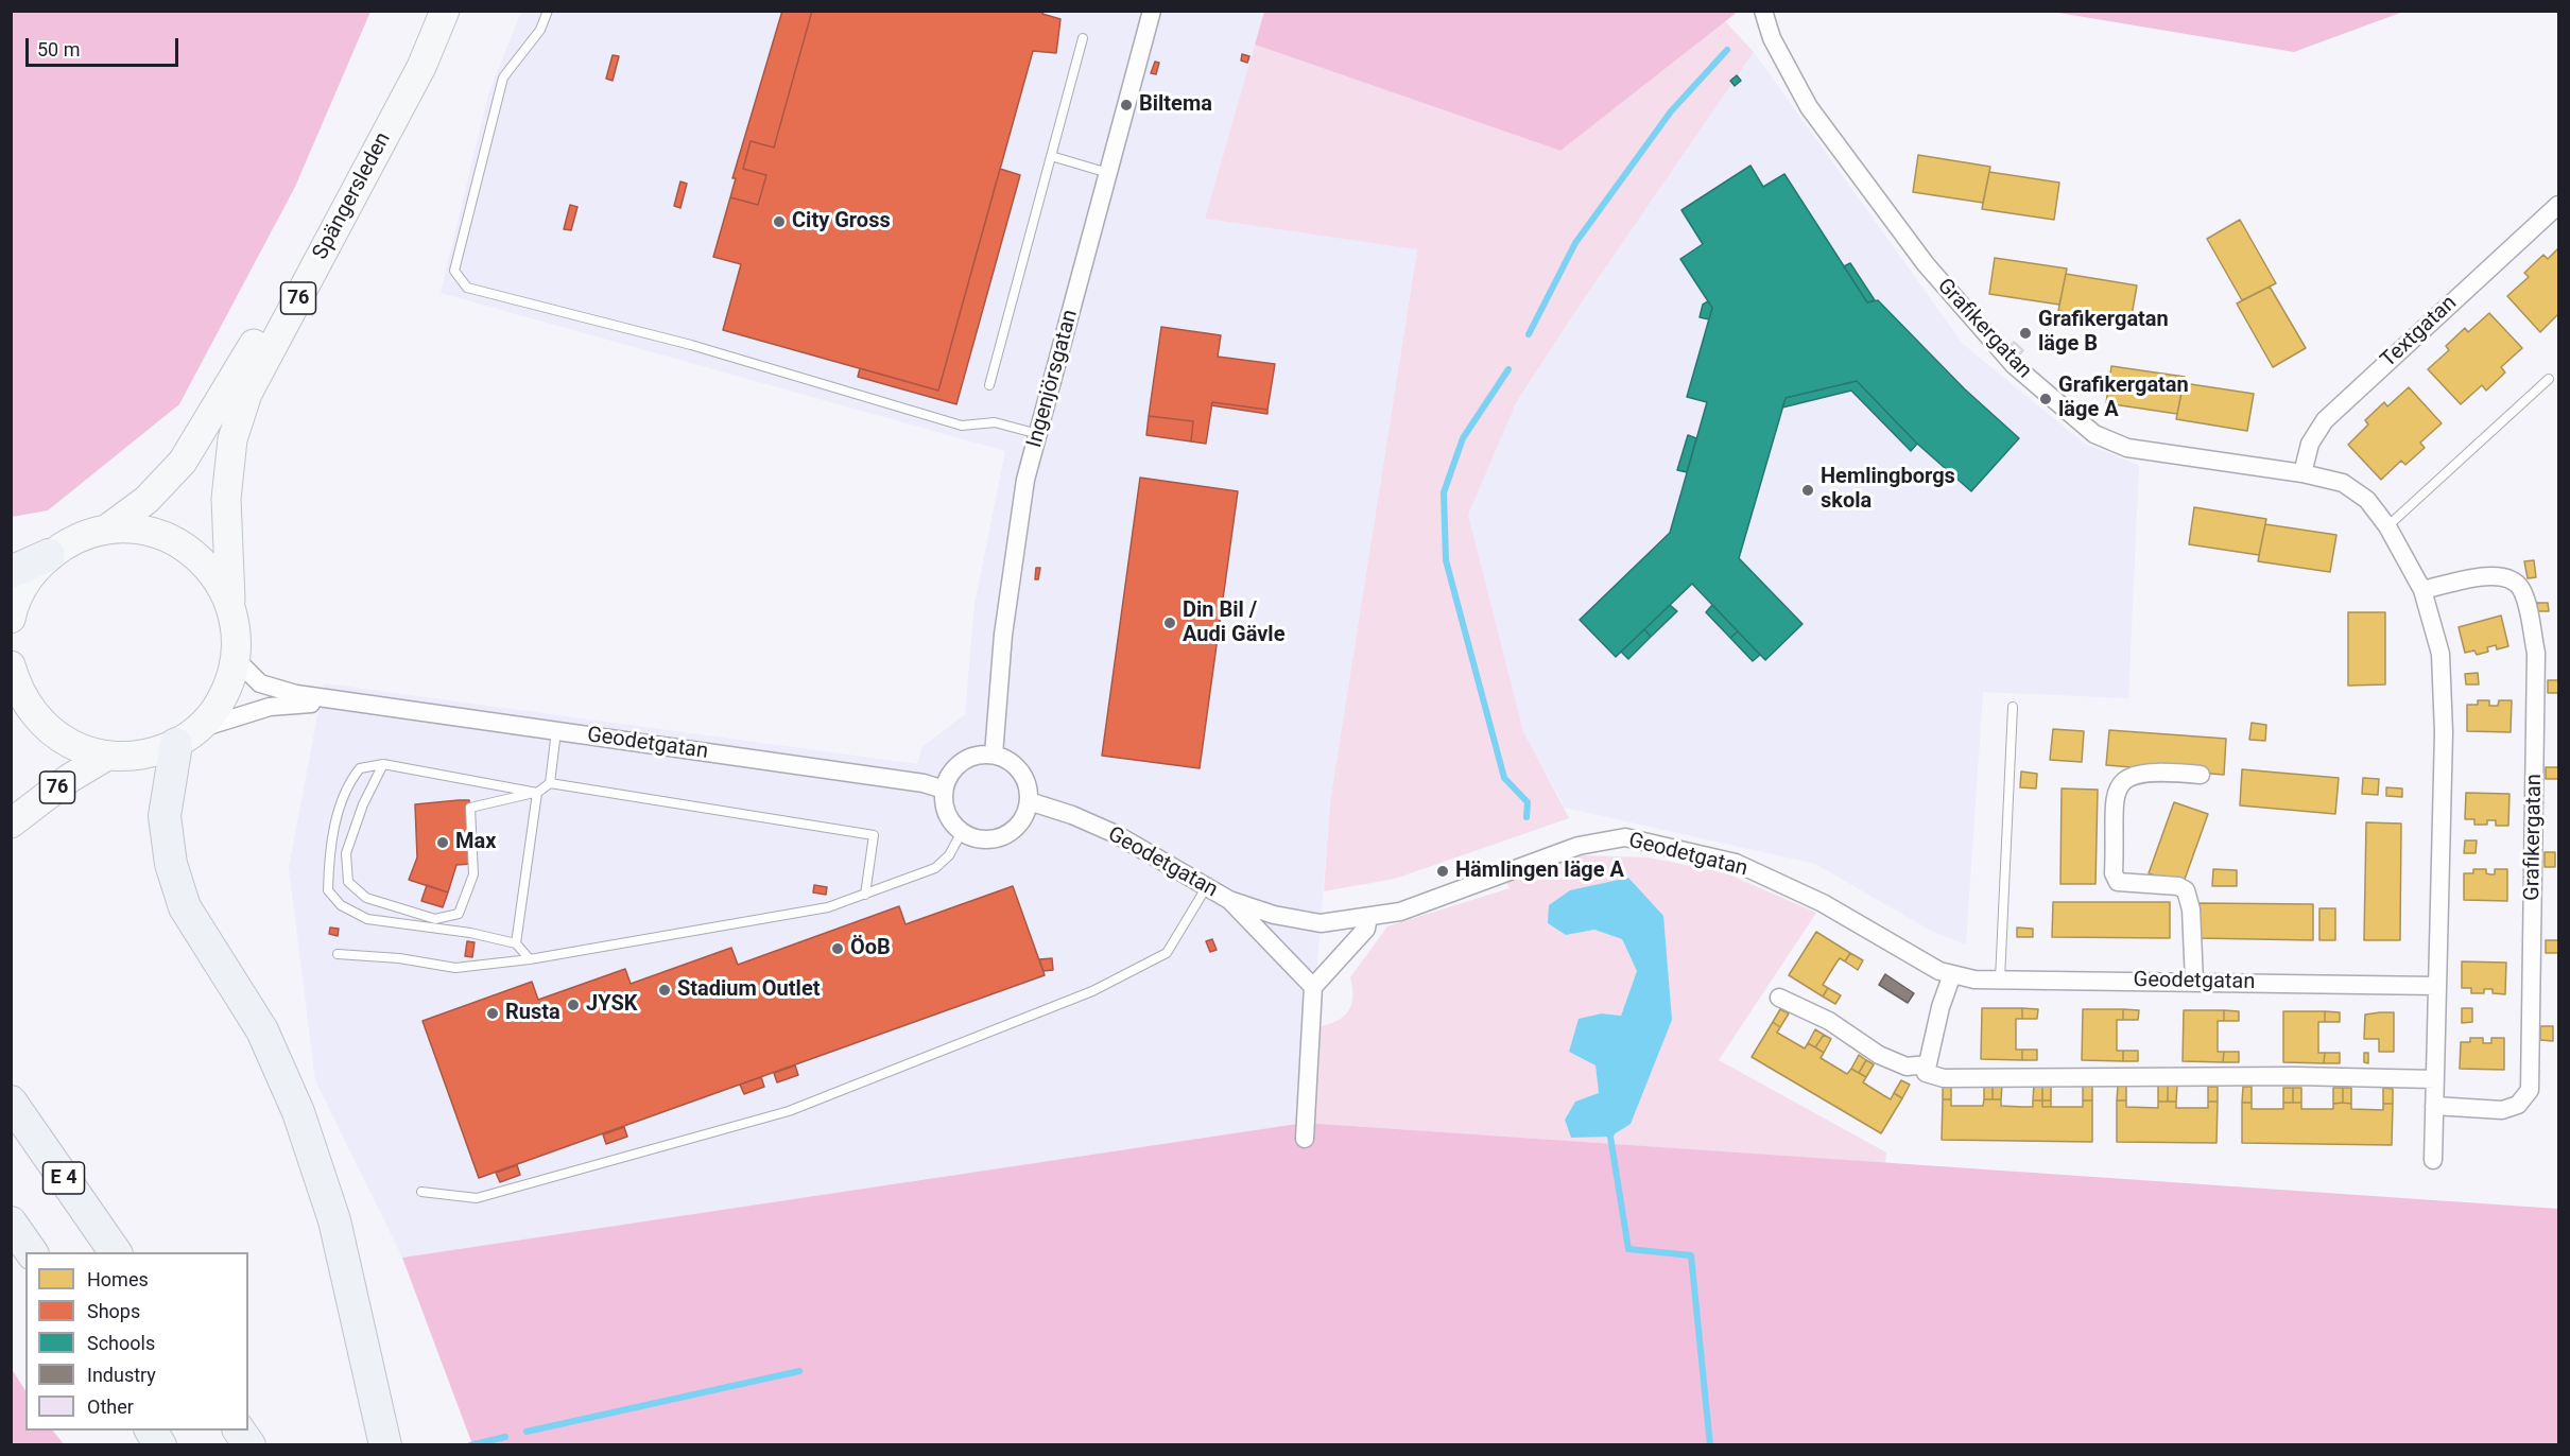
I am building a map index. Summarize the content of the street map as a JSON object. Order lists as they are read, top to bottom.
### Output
{
  "streets": {
    "highway": ["E 4"],
    "main road": ["Spängersleden", "76"],
    "street": [
      "Grafikergatan",
      "Textgatan",
      "Ingenjörsgatan",
      "Geodetgatan"
    ]
  },
  "crossings": [
    ["Spängersleden", "76"],
    ["76", "Geodetgatan"],
    ["Grafikergatan", "Textgatan"],
    ["Grafikergatan", "Geodetgatan"],
    ["Ingenjörsgatan", "Geodetgatan"]
  ],
  "places": [
    "Biltema",
    "City Gross",
    "Grafikergatan läge B",
    "Grafikergatan läge A",
    "Hemlingborgs skola",
    "Din Bil / Audi Gävle",
    "Max",
    "Hämlingen läge A",
    "ÖoB",
    "Stadium Outlet",
    "JYSK",
    "Rusta"
  ],
  "legend": [
    "Homes",
    "Shops",
    "Schools",
    "Industry",
    "Other"
  ],
  "scale_bar": "50 m"
}
